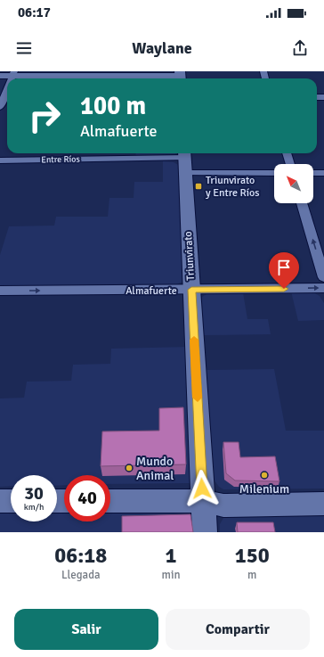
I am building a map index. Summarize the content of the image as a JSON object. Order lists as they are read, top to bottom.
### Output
{
  "streets": {
    "street": ["Entre Ríos", "Triunvirato", "Almafuerte"]
  },
  "crossings": [
    ["Entre Ríos", "Triunvirato"],
    ["Triunvirato", "Almafuerte"]
  ],
  "one_way": ["Almafuerte"],
  "places": {
    "transit": ["Triunvirato y Entre Ríos"],
    "other": ["Mundo Animal", "Milenium"]
  },
  "north": "top left",
  "page": {
    "status": "06:17",
    "header": "Waylane",
    "turn": ["100 m", "Almafuerte"],
    "speed": "30 km/h",
    "limit": "40",
    "eta": [
      "06:18",
      "Llegada",
      "1",
      "min",
      "150",
      "m"
    ],
    "buttons": ["Salir", "Compartir"]
  }
}
